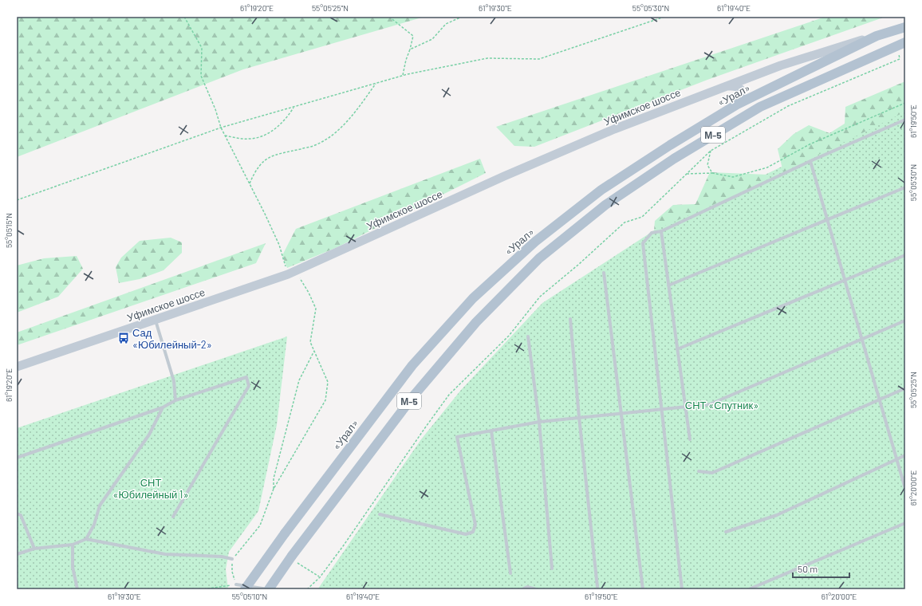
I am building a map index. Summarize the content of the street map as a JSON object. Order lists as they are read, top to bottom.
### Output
{
  "streets": {
    "main road": ["«Урал»", "Уфимское шоссе", "М-5"]
  },
  "crossings": [
    ["«Урал»", "Уфимское шоссе"]
  ],
  "parks": ["СНТ «Спутник»", "СНТ «Юбилейный 1»"],
  "places": {
    "bus stop": ["Сад «Юбилейный-2»"]
  },
  "scale_bar": "50 m",
  "coordinates": [
    "61°19'20\"E",
    "55°05'25\"N",
    "61°19'30\"E",
    "55°05'30\"N",
    "61°19'40\"E",
    "61°19'50\"E",
    "55°05'15\"N",
    "61°20'00\"E",
    "55°05'10\"N"
  ]
}
